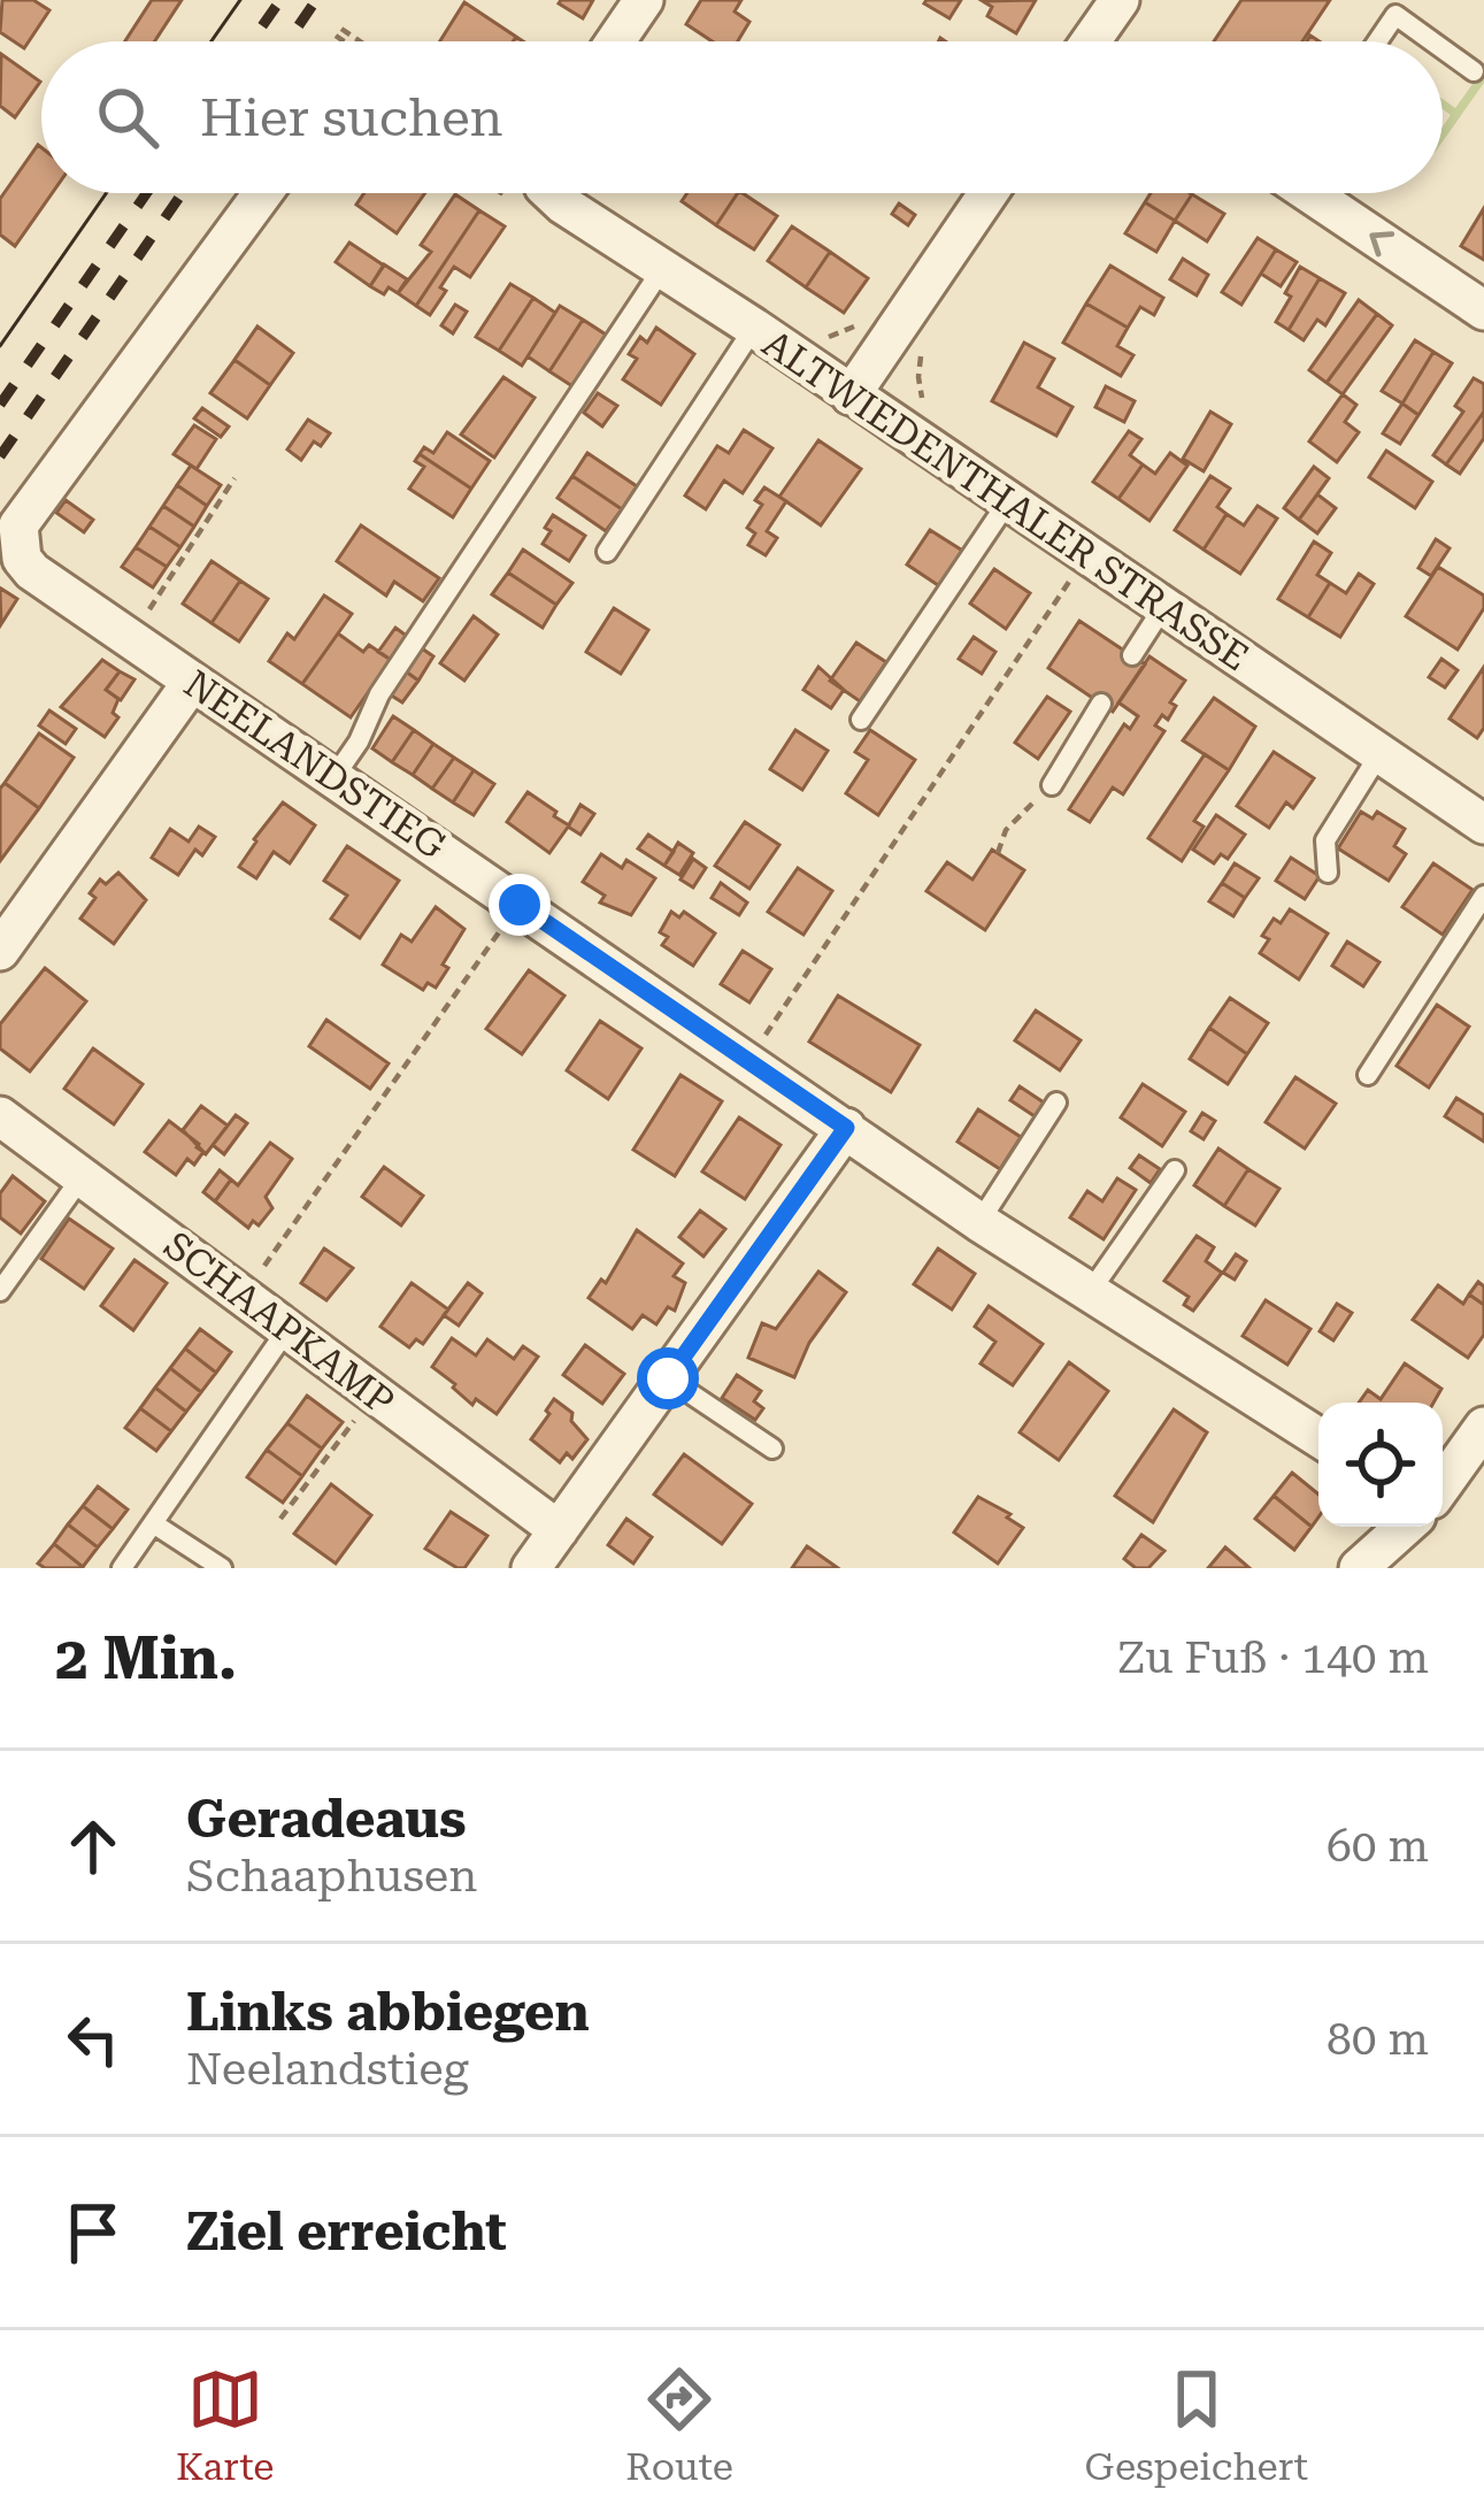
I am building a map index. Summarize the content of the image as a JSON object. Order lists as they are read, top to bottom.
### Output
{
  "streets": {
    "street": ["ALTWIEDENTHALER STRASSE", "NEELANDSTIEG", "SCHAAPKAMP"]
  },
  "page": {
    "search": "Hier suchen",
    "heading": ["2 Min.", "Zu Fuß · 140 m"],
    "list": [
      ["Geradeaus", "Schaaphusen", "60 m"],
      ["Links abbiegen", "Neelandstieg", "80 m"],
      "Ziel erreicht"
    ],
    "nav": ["Karte", "Route", "Gespeichert"]
  }
}
